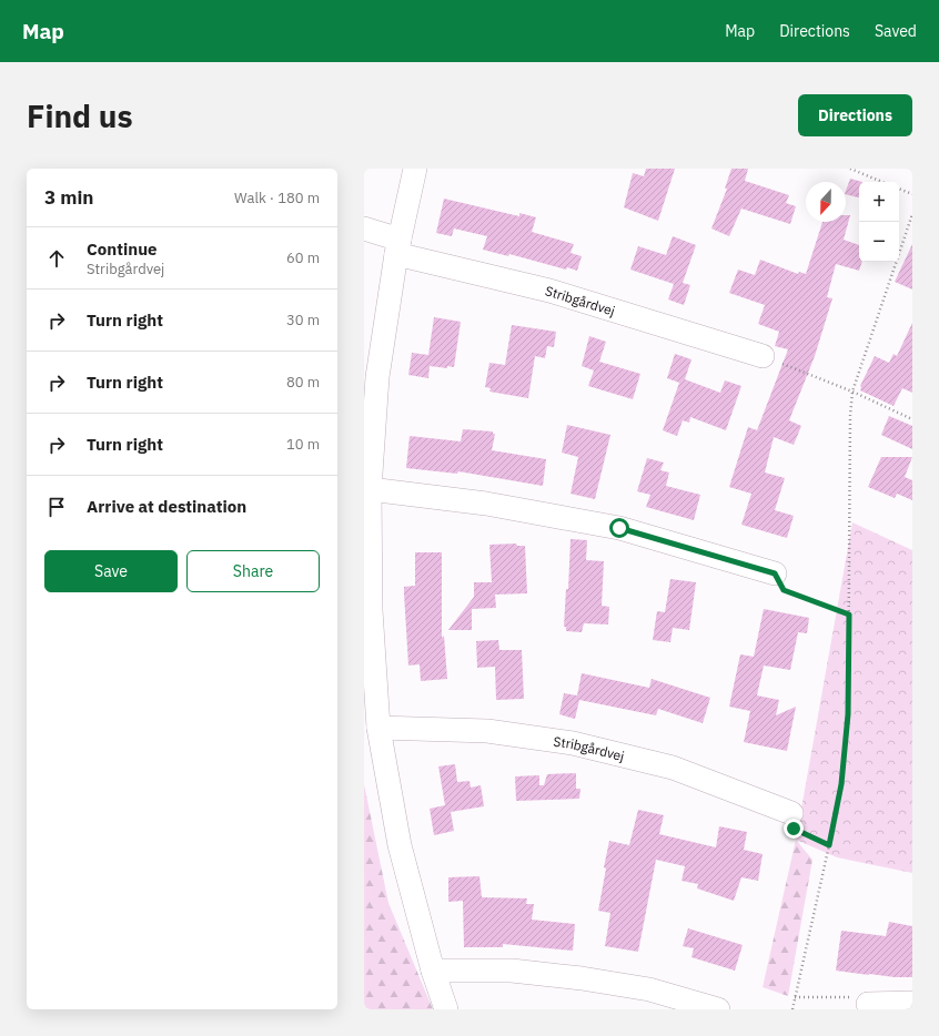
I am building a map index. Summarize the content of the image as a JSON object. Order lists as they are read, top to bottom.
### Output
{
  "streets": {
    "street": ["Stribgårdvej"]
  },
  "north": "bottom",
  "page": {
    "header": "Map",
    "nav": ["Map", "Directions", "Saved"],
    "buttons": [
      "Directions",
      ["Save", "Share"]
    ],
    "title": "Find us",
    "heading": ["3 min", "Walk · 180 m"],
    "map_buttons": ["+", "−"],
    "list": [
      ["Continue", "Stribgårdvej", "60 m"],
      ["Turn right", "30 m"],
      ["Turn right", "80 m"],
      ["Turn right", "10 m"],
      "Arrive at destination"
    ]
  }
}
